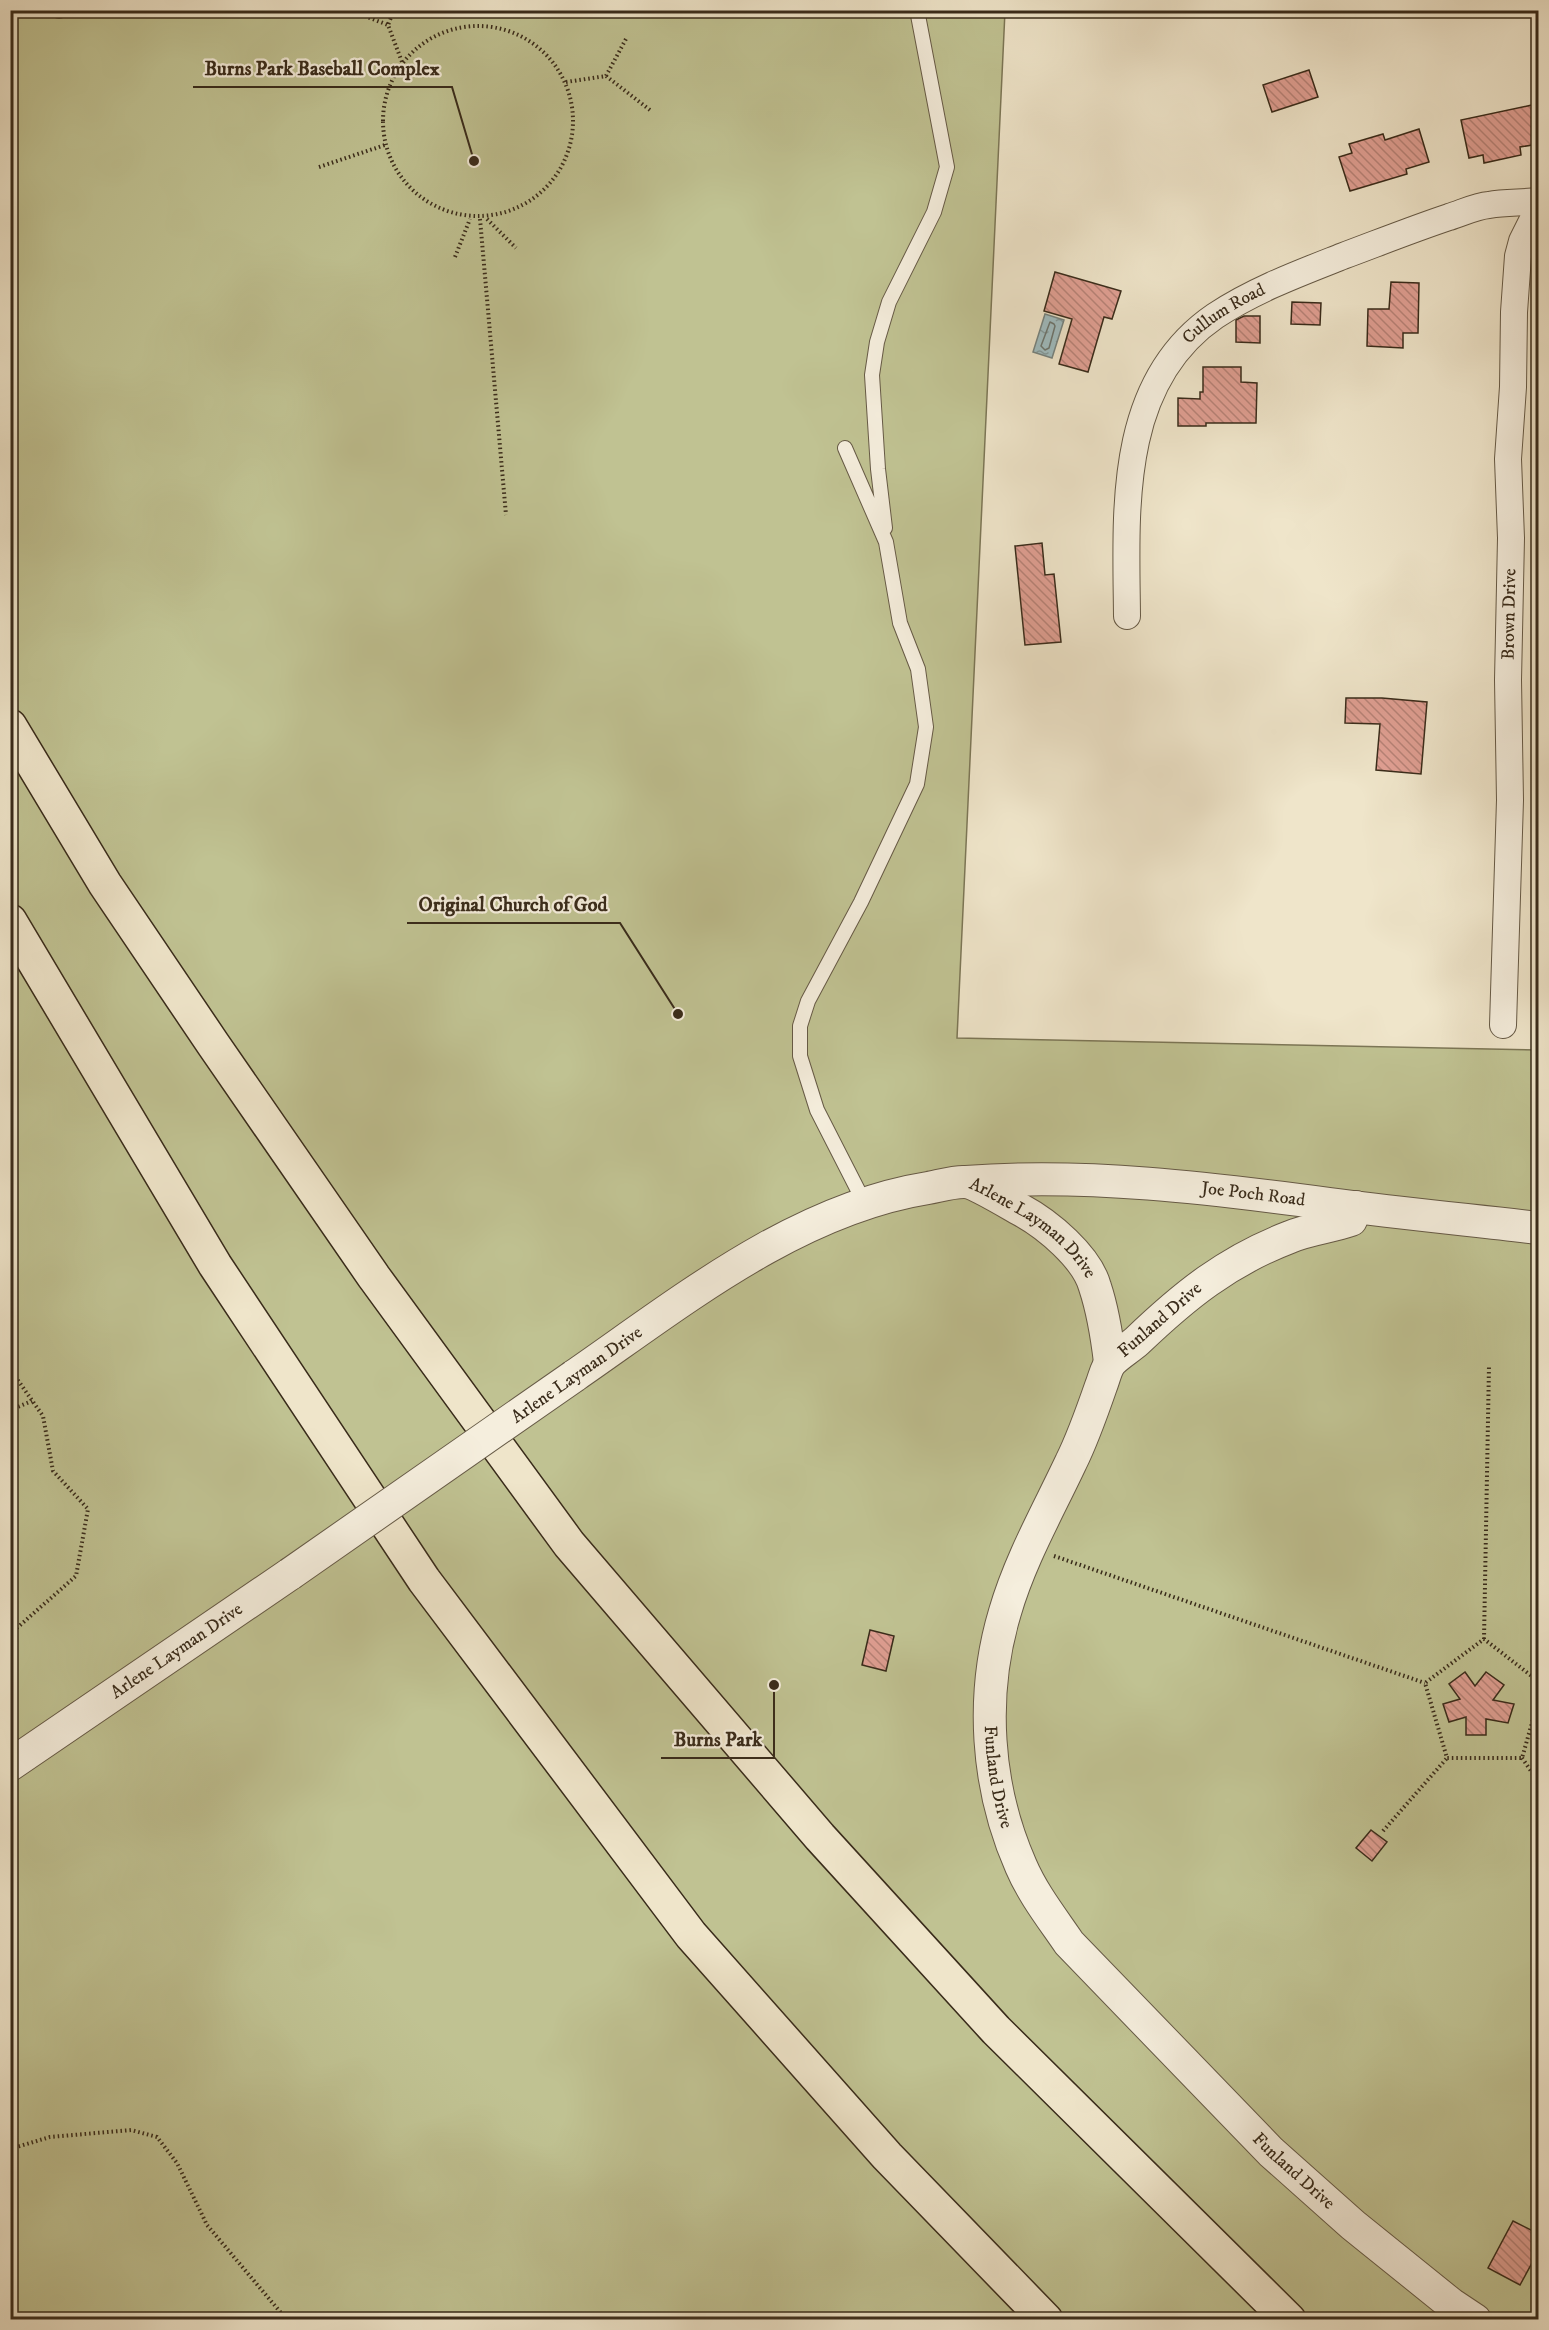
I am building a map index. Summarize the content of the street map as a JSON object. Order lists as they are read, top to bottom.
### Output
{
  "streets": {
    "street": [
      "Cullum Road",
      "Brown Drive",
      "Joe Poch Road",
      "Arlene Layman Drive",
      "Funland Drive"
    ]
  },
  "crossings": [
    ["Joe Poch Road", "Arlene Layman Drive"],
    ["Joe Poch Road", "Funland Drive"],
    ["Arlene Layman Drive", "Funland Drive"]
  ],
  "places": ["Burns Park Baseball Complex", "Original Church of God", "Burns Park"]
}
